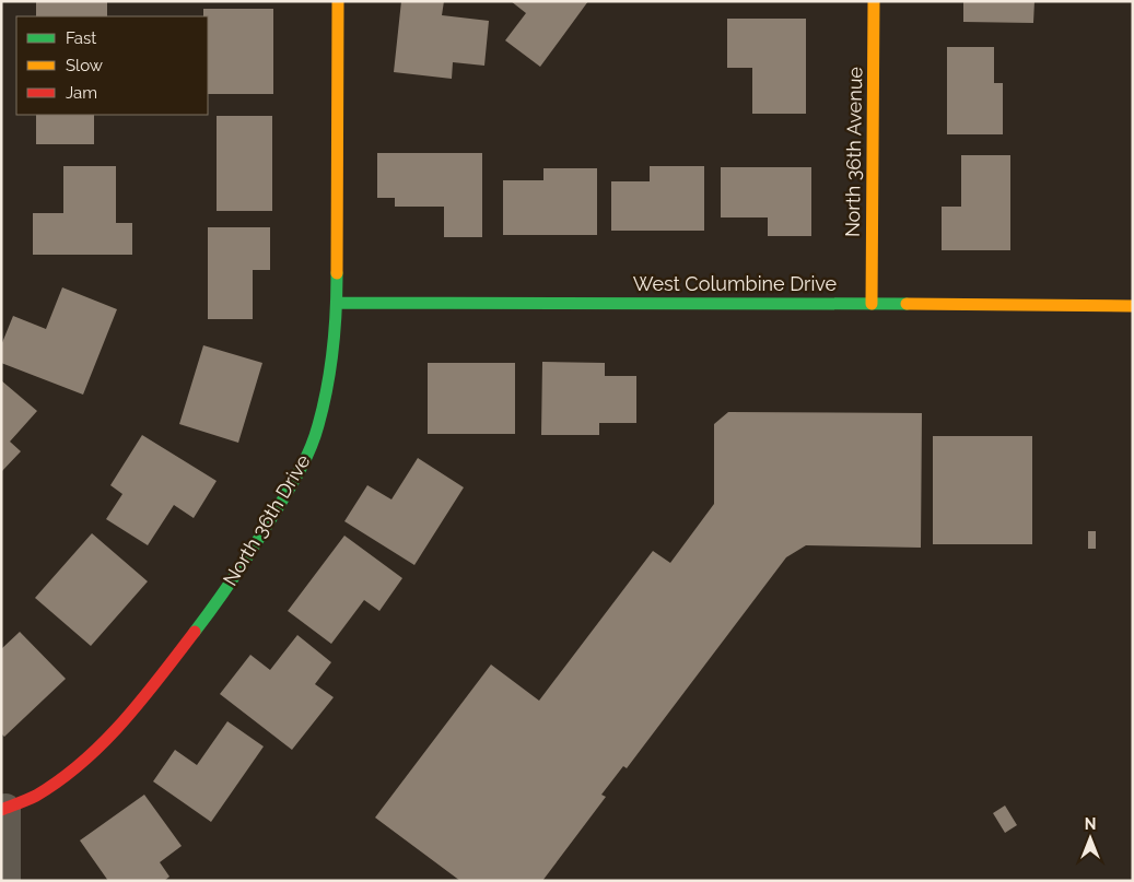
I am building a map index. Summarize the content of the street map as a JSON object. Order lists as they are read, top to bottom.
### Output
{
  "streets": {
    "street": ["North 36th Avenue", "West Columbine Drive", "North 36th Drive"]
  },
  "crossings": [
    ["North 36th Avenue", "West Columbine Drive"],
    ["West Columbine Drive", "North 36th Drive"]
  ],
  "legend": ["Fast", "Slow", "Jam"],
  "north": "top"
}
